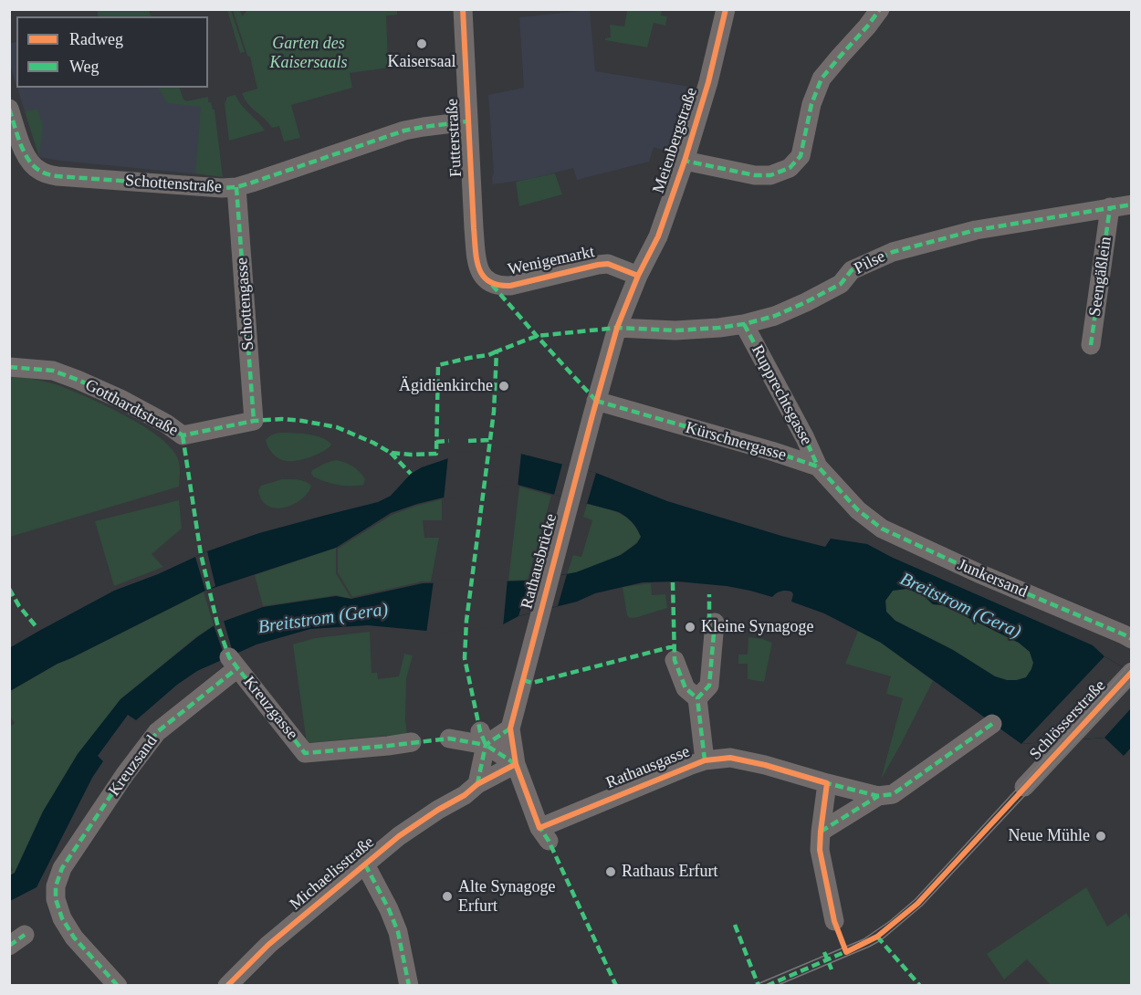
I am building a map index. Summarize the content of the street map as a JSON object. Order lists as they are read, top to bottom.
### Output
{
  "streets": {
    "street": [
      "Futterstraße",
      "Meienbergstraße",
      "Schottenstraße",
      "Wenigemarkt",
      "Pilse",
      "Seengäßlein",
      "Schottengasse",
      "Rupprechtsgasse",
      "Gotthardtstraße",
      "Kürschnergasse",
      "Rathausbrücke",
      "Junkersand",
      "Kreuzgasse",
      "Schlösserstraße",
      "Kreuzsand",
      "Rathausgasse",
      "Michaelisstraße"
    ]
  },
  "crossings": [
    ["Futterstraße", "Schottenstraße"],
    ["Futterstraße", "Wenigemarkt"],
    ["Meienbergstraße", "Wenigemarkt"],
    ["Schottenstraße", "Schottengasse"],
    ["Pilse", "Seengäßlein"],
    ["Pilse", "Rupprechtsgasse"],
    ["Schottengasse", "Gotthardtstraße"],
    ["Rupprechtsgasse", "Kürschnergasse"],
    ["Rupprechtsgasse", "Junkersand"],
    ["Kürschnergasse", "Rathausbrücke"],
    ["Kürschnergasse", "Junkersand"],
    ["Kreuzgasse", "Kreuzsand"],
    ["Rathausgasse", "Michaelisstraße"]
  ],
  "water": ["Breitstrom (Gera)"],
  "parks": ["Garten des Kaisersaals"],
  "places": [
    "Kaisersaal",
    "Ägidienkirche",
    "Kleine Synagoge",
    "Neue Mühle",
    "Rathaus Erfurt",
    "Alte Synagoge Erfurt"
  ],
  "legend": ["Radweg", "Weg"]
}
